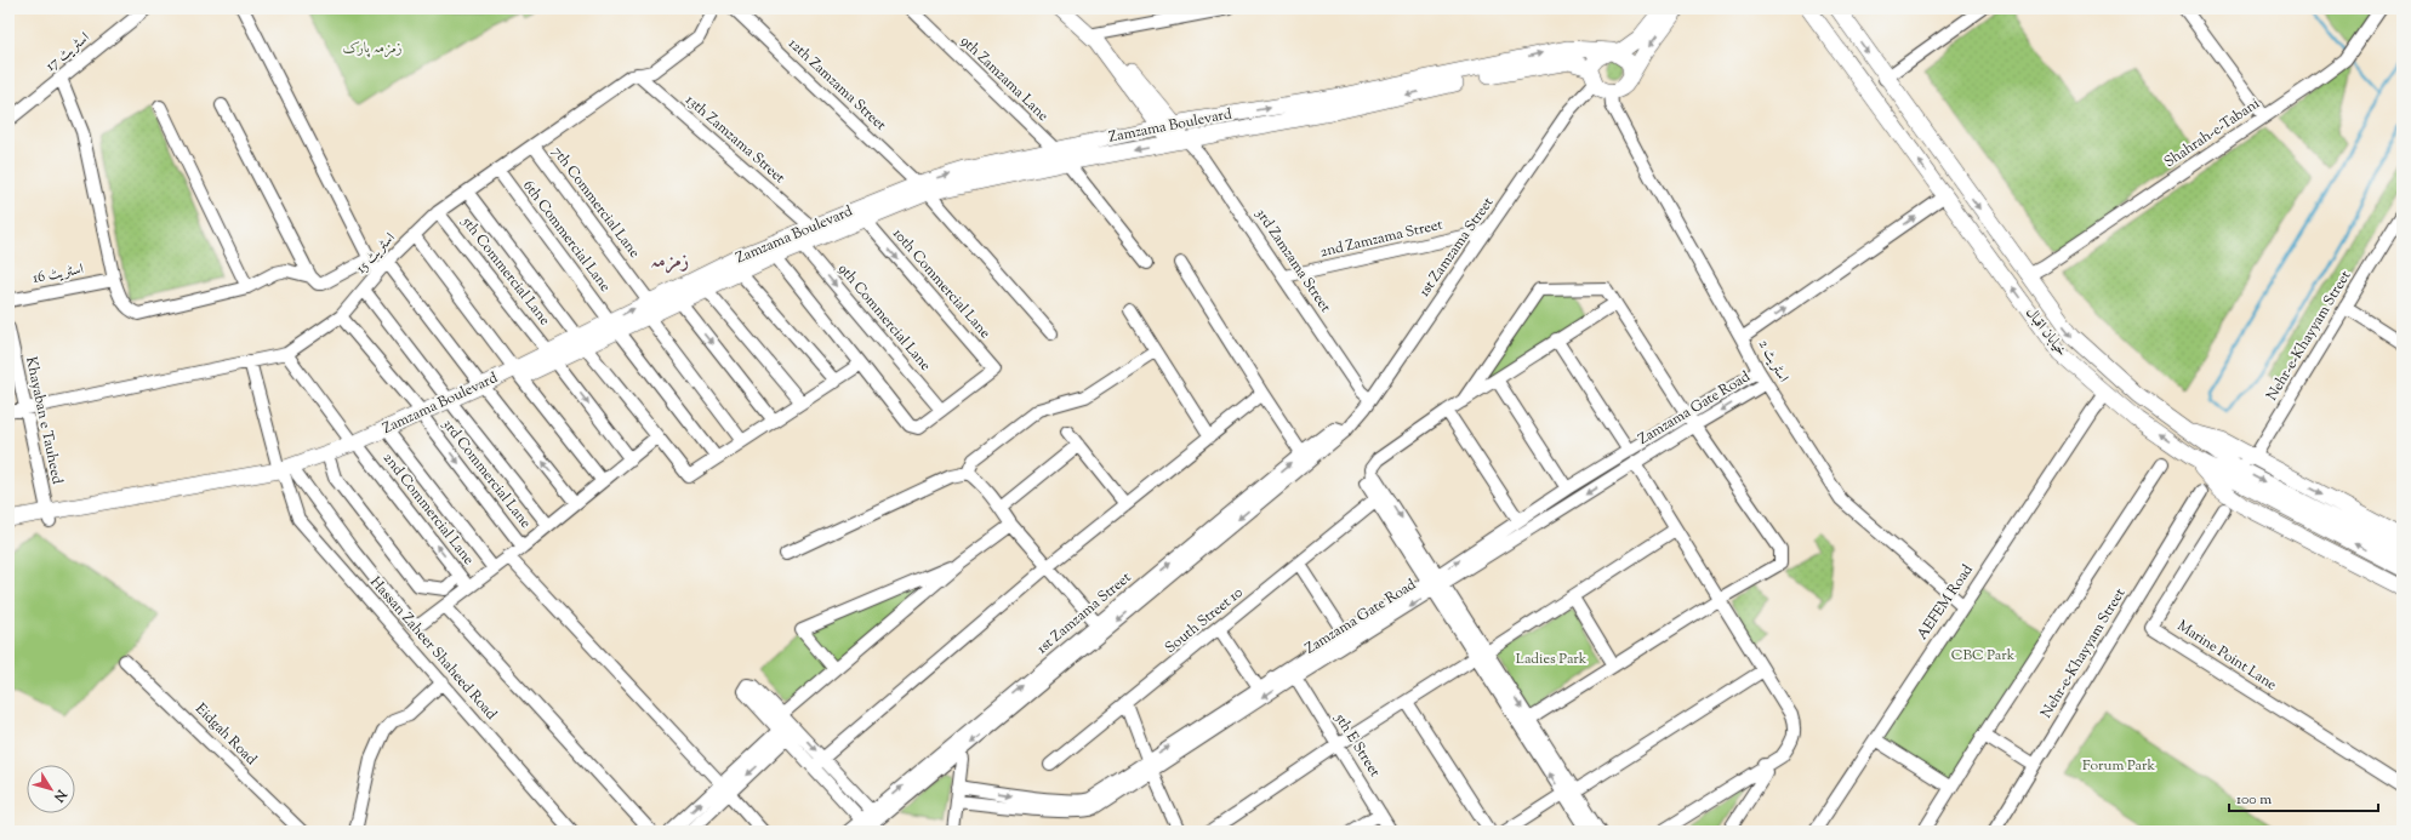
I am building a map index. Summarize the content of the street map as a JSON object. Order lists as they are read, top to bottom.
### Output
{
  "streets": {
    "main road": ["Zamzama Boulevard", "خیابان اقبال"],
    "street": [
      "اسٹریٹ 17",
      "9th Zamzama Lane",
      "12th Zamzama Street",
      "Shahrah-e-Tabani",
      "13th Zamzama Street",
      "7th Commercial Lane",
      "6th Commercial Lane",
      "2nd Zamzama Street",
      "1st Zamzama Street",
      "اسٹریٹ 15",
      "3rd Zamzama Street",
      "5th Commercial Lane",
      "اسٹریٹ 16",
      "10th Commercial Lane",
      "9th Commercial Lane",
      "Nehr-e-Khayyam Street",
      "اسٹریٹ 2",
      "Zamzama Gate Road",
      "Khayaban e Tauheed",
      "3rd Commercial Lane",
      "2nd Commercial Lane",
      "AEFEM Road",
      "South Street 10",
      "Hassan Zaheer Shaheed Road",
      "Marine Point Lane",
      "Eidgah Road",
      "5th E Street"
    ]
  },
  "crossings": [
    ["9th Zamzama Lane", "Zamzama Boulevard"],
    ["12th Zamzama Street", "Zamzama Boulevard"],
    ["Zamzama Boulevard", "13th Zamzama Street"],
    ["Zamzama Boulevard", "7th Commercial Lane"],
    ["Zamzama Boulevard", "6th Commercial Lane"],
    ["Zamzama Boulevard", "1st Zamzama Street"],
    ["Zamzama Boulevard", "3rd Zamzama Street"],
    ["Zamzama Boulevard", "5th Commercial Lane"],
    ["Zamzama Boulevard", "10th Commercial Lane"],
    ["Zamzama Boulevard", "9th Commercial Lane"],
    ["Zamzama Boulevard", "اسٹریٹ 2"],
    ["Zamzama Boulevard", "Khayaban e Tauheed"],
    ["Zamzama Boulevard", "3rd Commercial Lane"],
    ["Zamzama Boulevard", "2nd Commercial Lane"],
    ["Zamzama Boulevard", "Hassan Zaheer Shaheed Road"],
    ["Shahrah-e-Tabani", "خیابان اقبال"],
    ["13th Zamzama Street", "اسٹریٹ 15"],
    ["7th Commercial Lane", "اسٹریٹ 15"],
    ["6th Commercial Lane", "اسٹریٹ 15"],
    ["2nd Zamzama Street", "1st Zamzama Street"],
    ["2nd Zamzama Street", "3rd Zamzama Street"],
    ["1st Zamzama Street", "3rd Zamzama Street"],
    ["1st Zamzama Street", "اسٹریٹ 2"],
    ["اسٹریٹ 15", "5th Commercial Lane"],
    ["اسٹریٹ 15", "Khayaban e Tauheed"],
    ["اسٹریٹ 15", "3rd Commercial Lane"],
    ["اسٹریٹ 15", "2nd Commercial Lane"],
    ["اسٹریٹ 15", "Hassan Zaheer Shaheed Road"],
    ["10th Commercial Lane", "9th Commercial Lane"],
    ["خیابان اقبال", "Nehr-e-Khayyam Street"],
    ["خیابان اقبال", "AEFEM Road"],
    ["اسٹریٹ 2", "Zamzama Gate Road"],
    ["اسٹریٹ 2", "AEFEM Road"],
    ["Zamzama Gate Road", "5th E Street"]
  ],
  "districts": ["زمزمہ"],
  "parks": [
    "زمزمہ پارک",
    "CBC Park",
    "Ladies Park",
    "Forum Park"
  ],
  "scale_bar": "100 m",
  "north": "bottom right"
}
